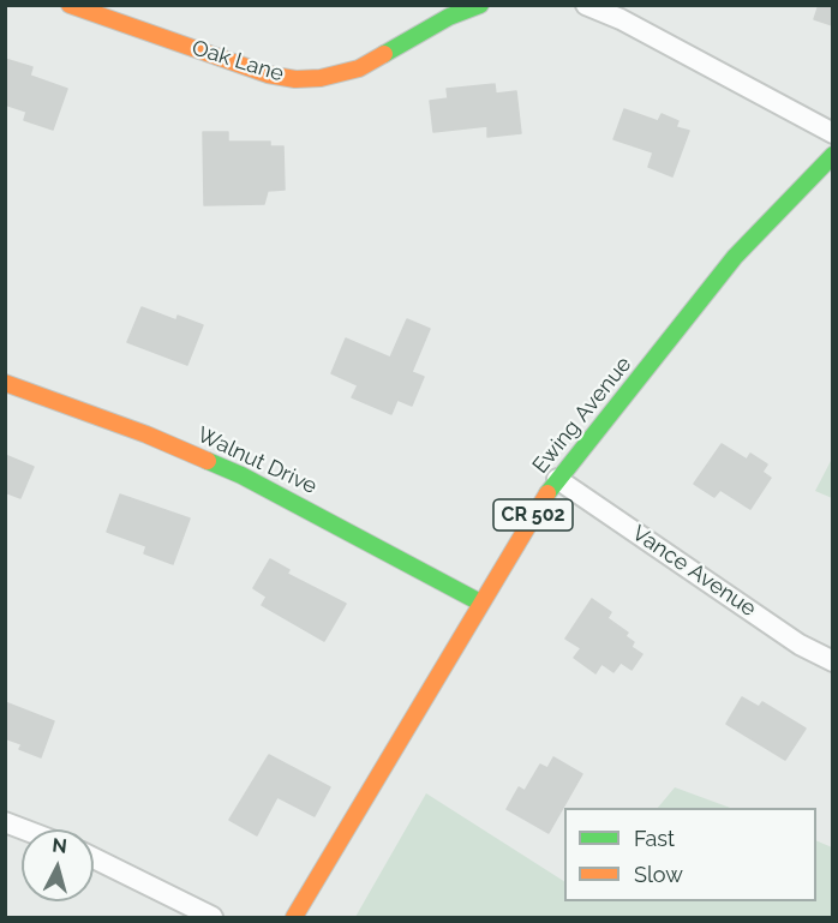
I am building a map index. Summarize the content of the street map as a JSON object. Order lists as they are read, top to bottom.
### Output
{
  "streets": {
    "street": [
      "Oak Lane",
      "Ewing Avenue",
      "Walnut Drive",
      "CR 502",
      "Vance Avenue"
    ]
  },
  "crossings": [
    ["Ewing Avenue", "Walnut Drive"],
    ["Ewing Avenue", "Vance Avenue"]
  ],
  "legend": ["Fast", "Slow"],
  "north": "top"
}
